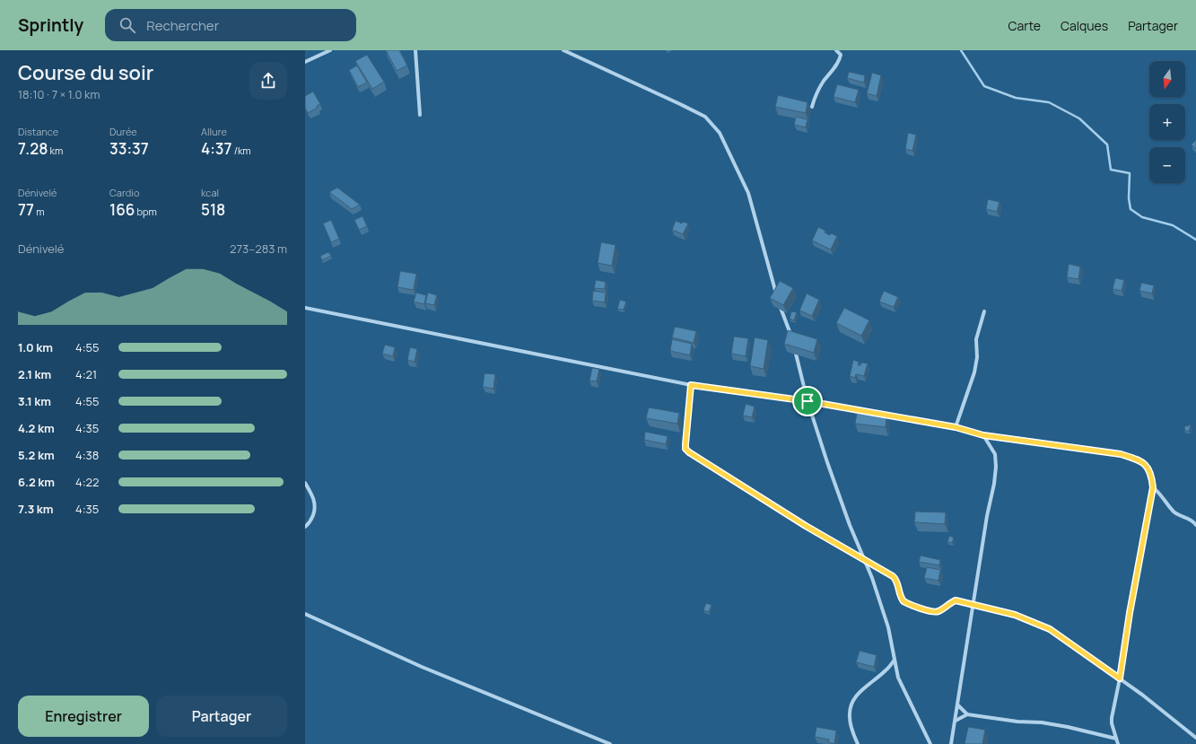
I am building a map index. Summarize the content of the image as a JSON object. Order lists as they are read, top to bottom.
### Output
{
  "north": "bottom",
  "page": {
    "header": "Sprintly",
    "search": "Rechercher",
    "nav": ["Carte", "Calques", "Partager"],
    "heading": ["Course du soir", "18:10 · 7 × 1.0 km"],
    "map_buttons": ["+", "−"],
    "stats": [
      ["Distance", "7.28 km"],
      ["Durée", "33:37"],
      ["Allure", "4:37 /km"],
      ["Dénivelé", "77 m"],
      ["Cardio", "166 bpm"],
      ["kcal", "518"]
    ],
    "chart": ["Dénivelé", "273–283 m"],
    "list": [
      {
        "name": "1.0 km",
        "note": "4:55"
      },
      {
        "name": "2.1 km",
        "note": "4:21"
      },
      {
        "name": "3.1 km",
        "note": "4:55"
      },
      {
        "name": "4.2 km",
        "note": "4:35"
      },
      {
        "name": "5.2 km",
        "note": "4:38"
      },
      {
        "name": "6.2 km",
        "note": "4:22"
      },
      {
        "name": "7.3 km",
        "note": "4:35"
      }
    ],
    "buttons": ["Enregistrer", "Partager"]
  }
}
